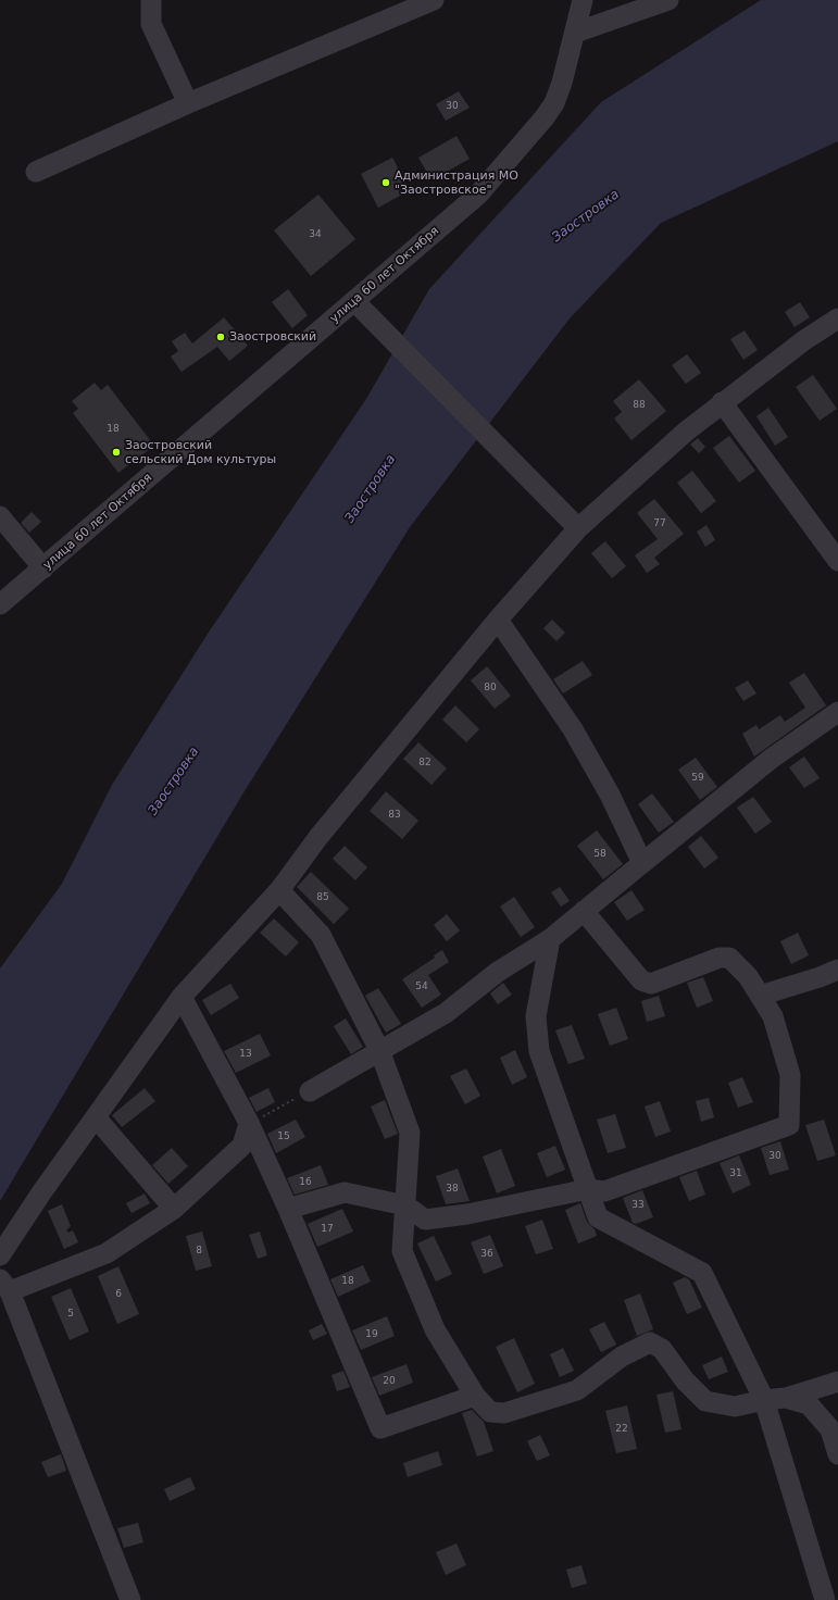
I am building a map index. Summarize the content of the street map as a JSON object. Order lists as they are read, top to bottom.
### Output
{
  "streets": {
    "street": ["улица 60 лет Октября"]
  },
  "water": ["Заостровка"],
  "places": ["Администрация МО \"Заостровское\"", "Заостровский", "Заостровский сельский Дом культуры"],
  "house_numbers": [
    "30",
    "34",
    "88",
    "18",
    "77",
    "80",
    "82",
    "59",
    "83",
    "58",
    "85",
    "54",
    "13",
    "15",
    "30",
    "31",
    "16",
    "38",
    "33",
    "17",
    "8",
    "36",
    "18",
    "6",
    "5",
    "19",
    "20",
    "22"
  ]
}
